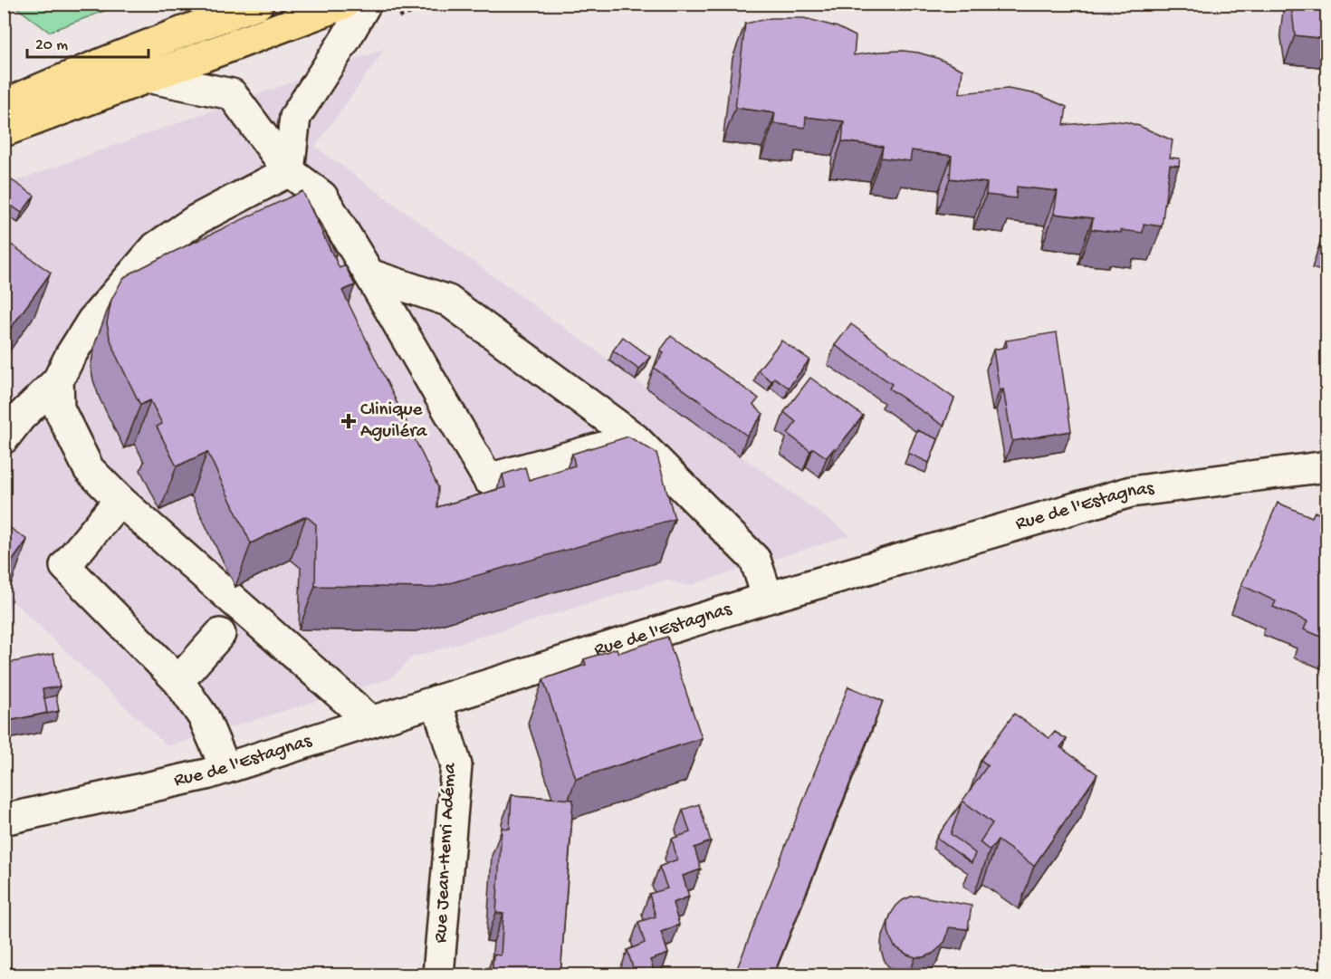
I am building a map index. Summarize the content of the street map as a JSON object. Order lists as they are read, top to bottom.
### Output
{
  "streets": {
    "street": ["Rue de l'Estagnas", "Rue Jean-Henri Adéma"]
  },
  "crossings": [
    ["Rue de l'Estagnas", "Rue Jean-Henri Adéma"]
  ],
  "places": {
    "health": ["Clinique Aguiléra"]
  },
  "scale_bar": "20 m"
}
